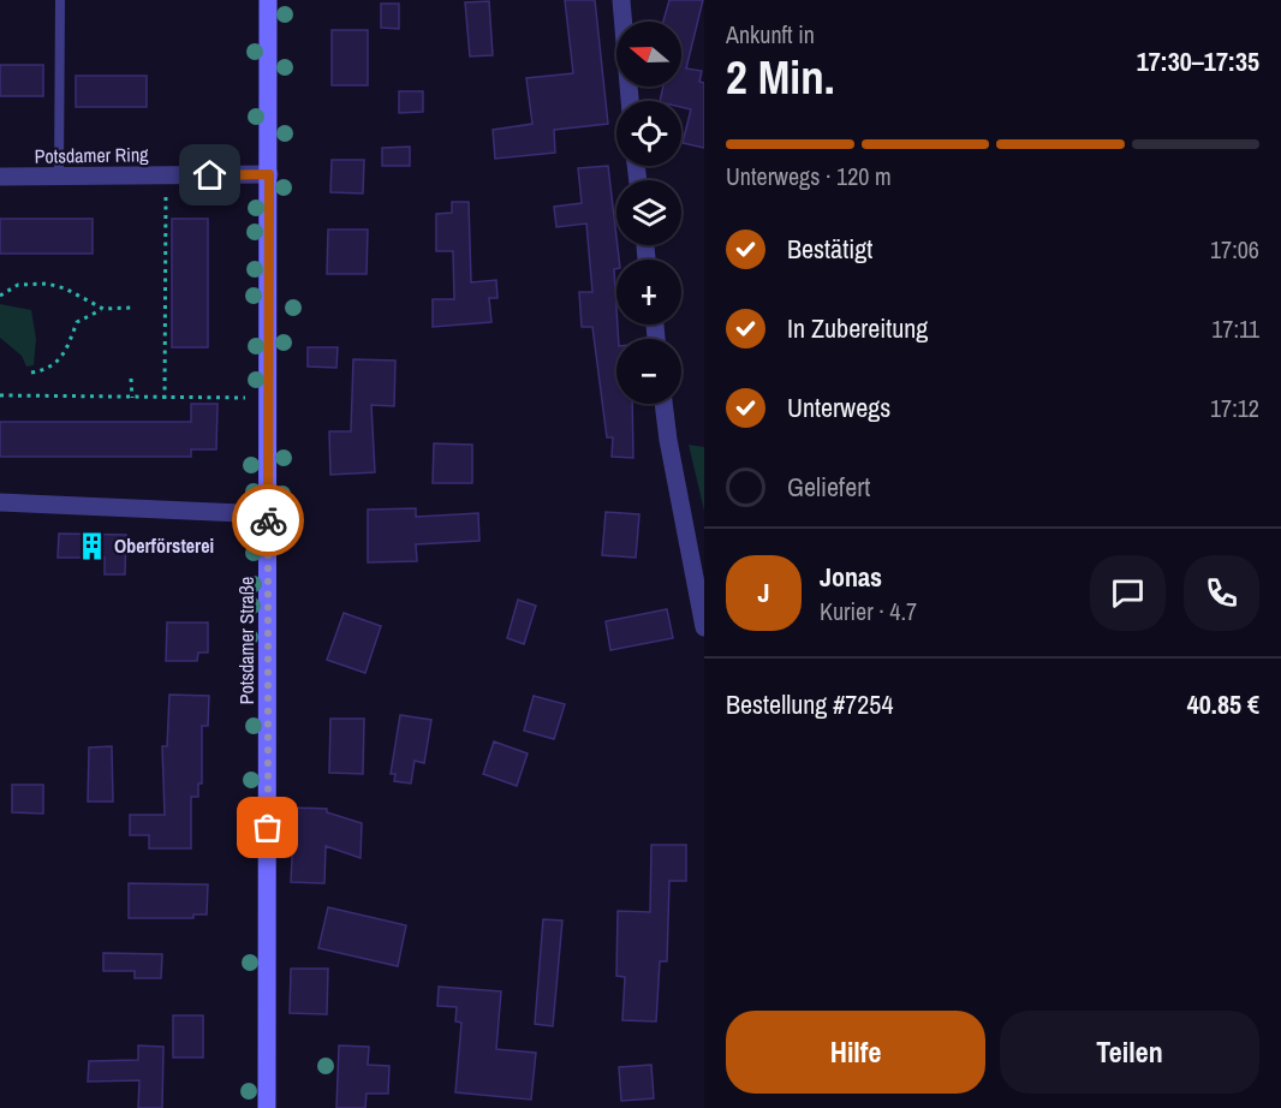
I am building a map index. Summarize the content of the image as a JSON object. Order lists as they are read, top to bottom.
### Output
{
  "streets": {
    "main road": ["Potsdamer Straße"],
    "street": ["Potsdamer Ring"]
  },
  "crossings": [
    ["Potsdamer Ring", "Potsdamer Straße"]
  ],
  "places": {
    "building": ["Oberförsterei"]
  },
  "north": "left",
  "page": {
    "heading": ["2 Min.", "Ankunft in", "17:30–17:35"],
    "panel": [
      "Jonas",
      "Kurier · 4.7",
      "Bestellung #7254",
      "40.85 €"
    ],
    "map_buttons": ["+", "−"],
    "bar": "Unterwegs · 120 m",
    "list": [
      ["Bestätigt", "17:06"],
      ["In Zubereitung", "17:11"],
      ["Unterwegs", "17:12"],
      "Geliefert"
    ],
    "round": "J",
    "buttons": ["Hilfe", "Teilen"]
  }
}
